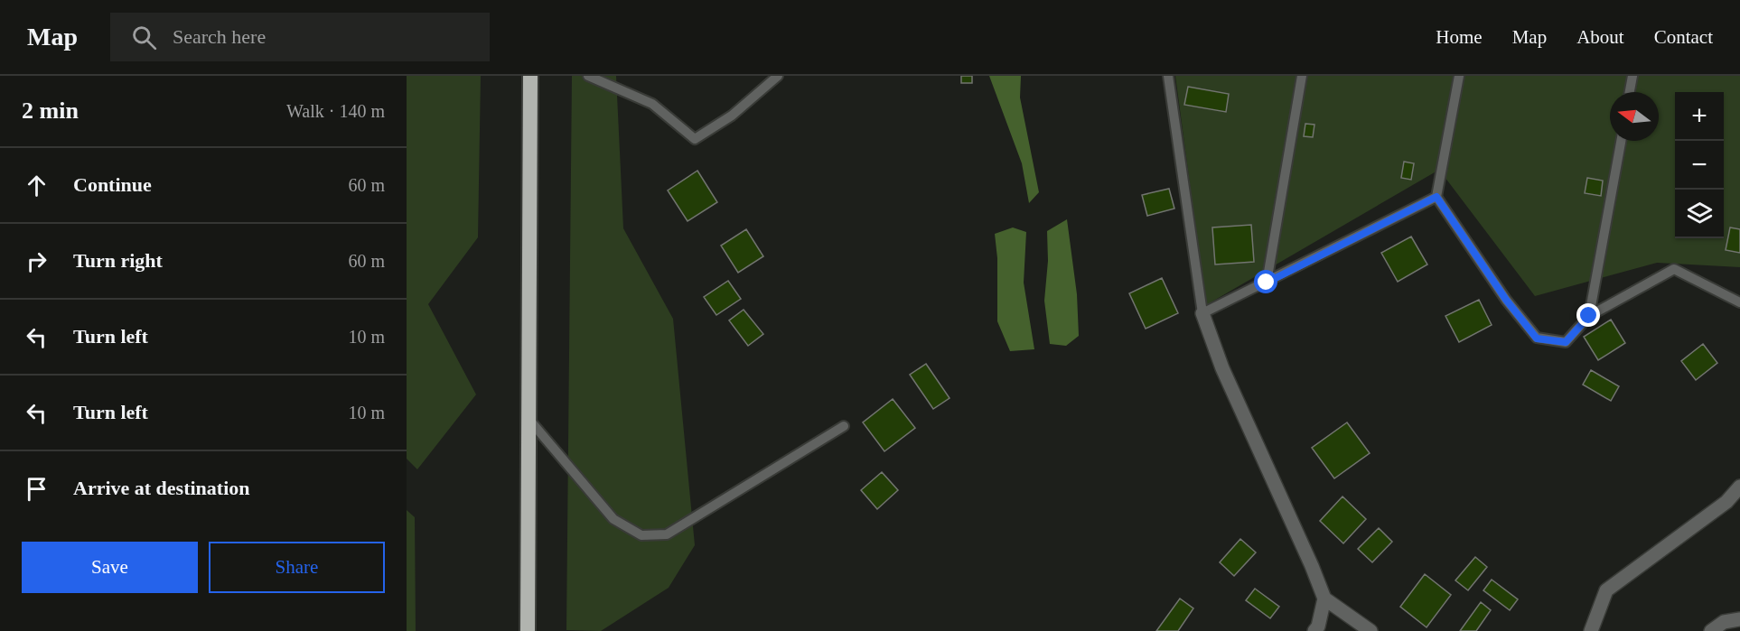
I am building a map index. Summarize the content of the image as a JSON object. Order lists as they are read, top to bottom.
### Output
{
  "north": "left",
  "page": {
    "header": "Map",
    "search": "Search here",
    "nav": [
      "Home",
      "Map",
      "About",
      "Contact"
    ],
    "heading": ["2 min", "Walk · 140 m"],
    "map_buttons": ["+", "−"],
    "list": [
      ["Continue", "60 m"],
      ["Turn right", "60 m"],
      ["Turn left", "10 m"],
      ["Turn left", "10 m"],
      "Arrive at destination"
    ],
    "buttons": ["Save", "Share"]
  }
}
